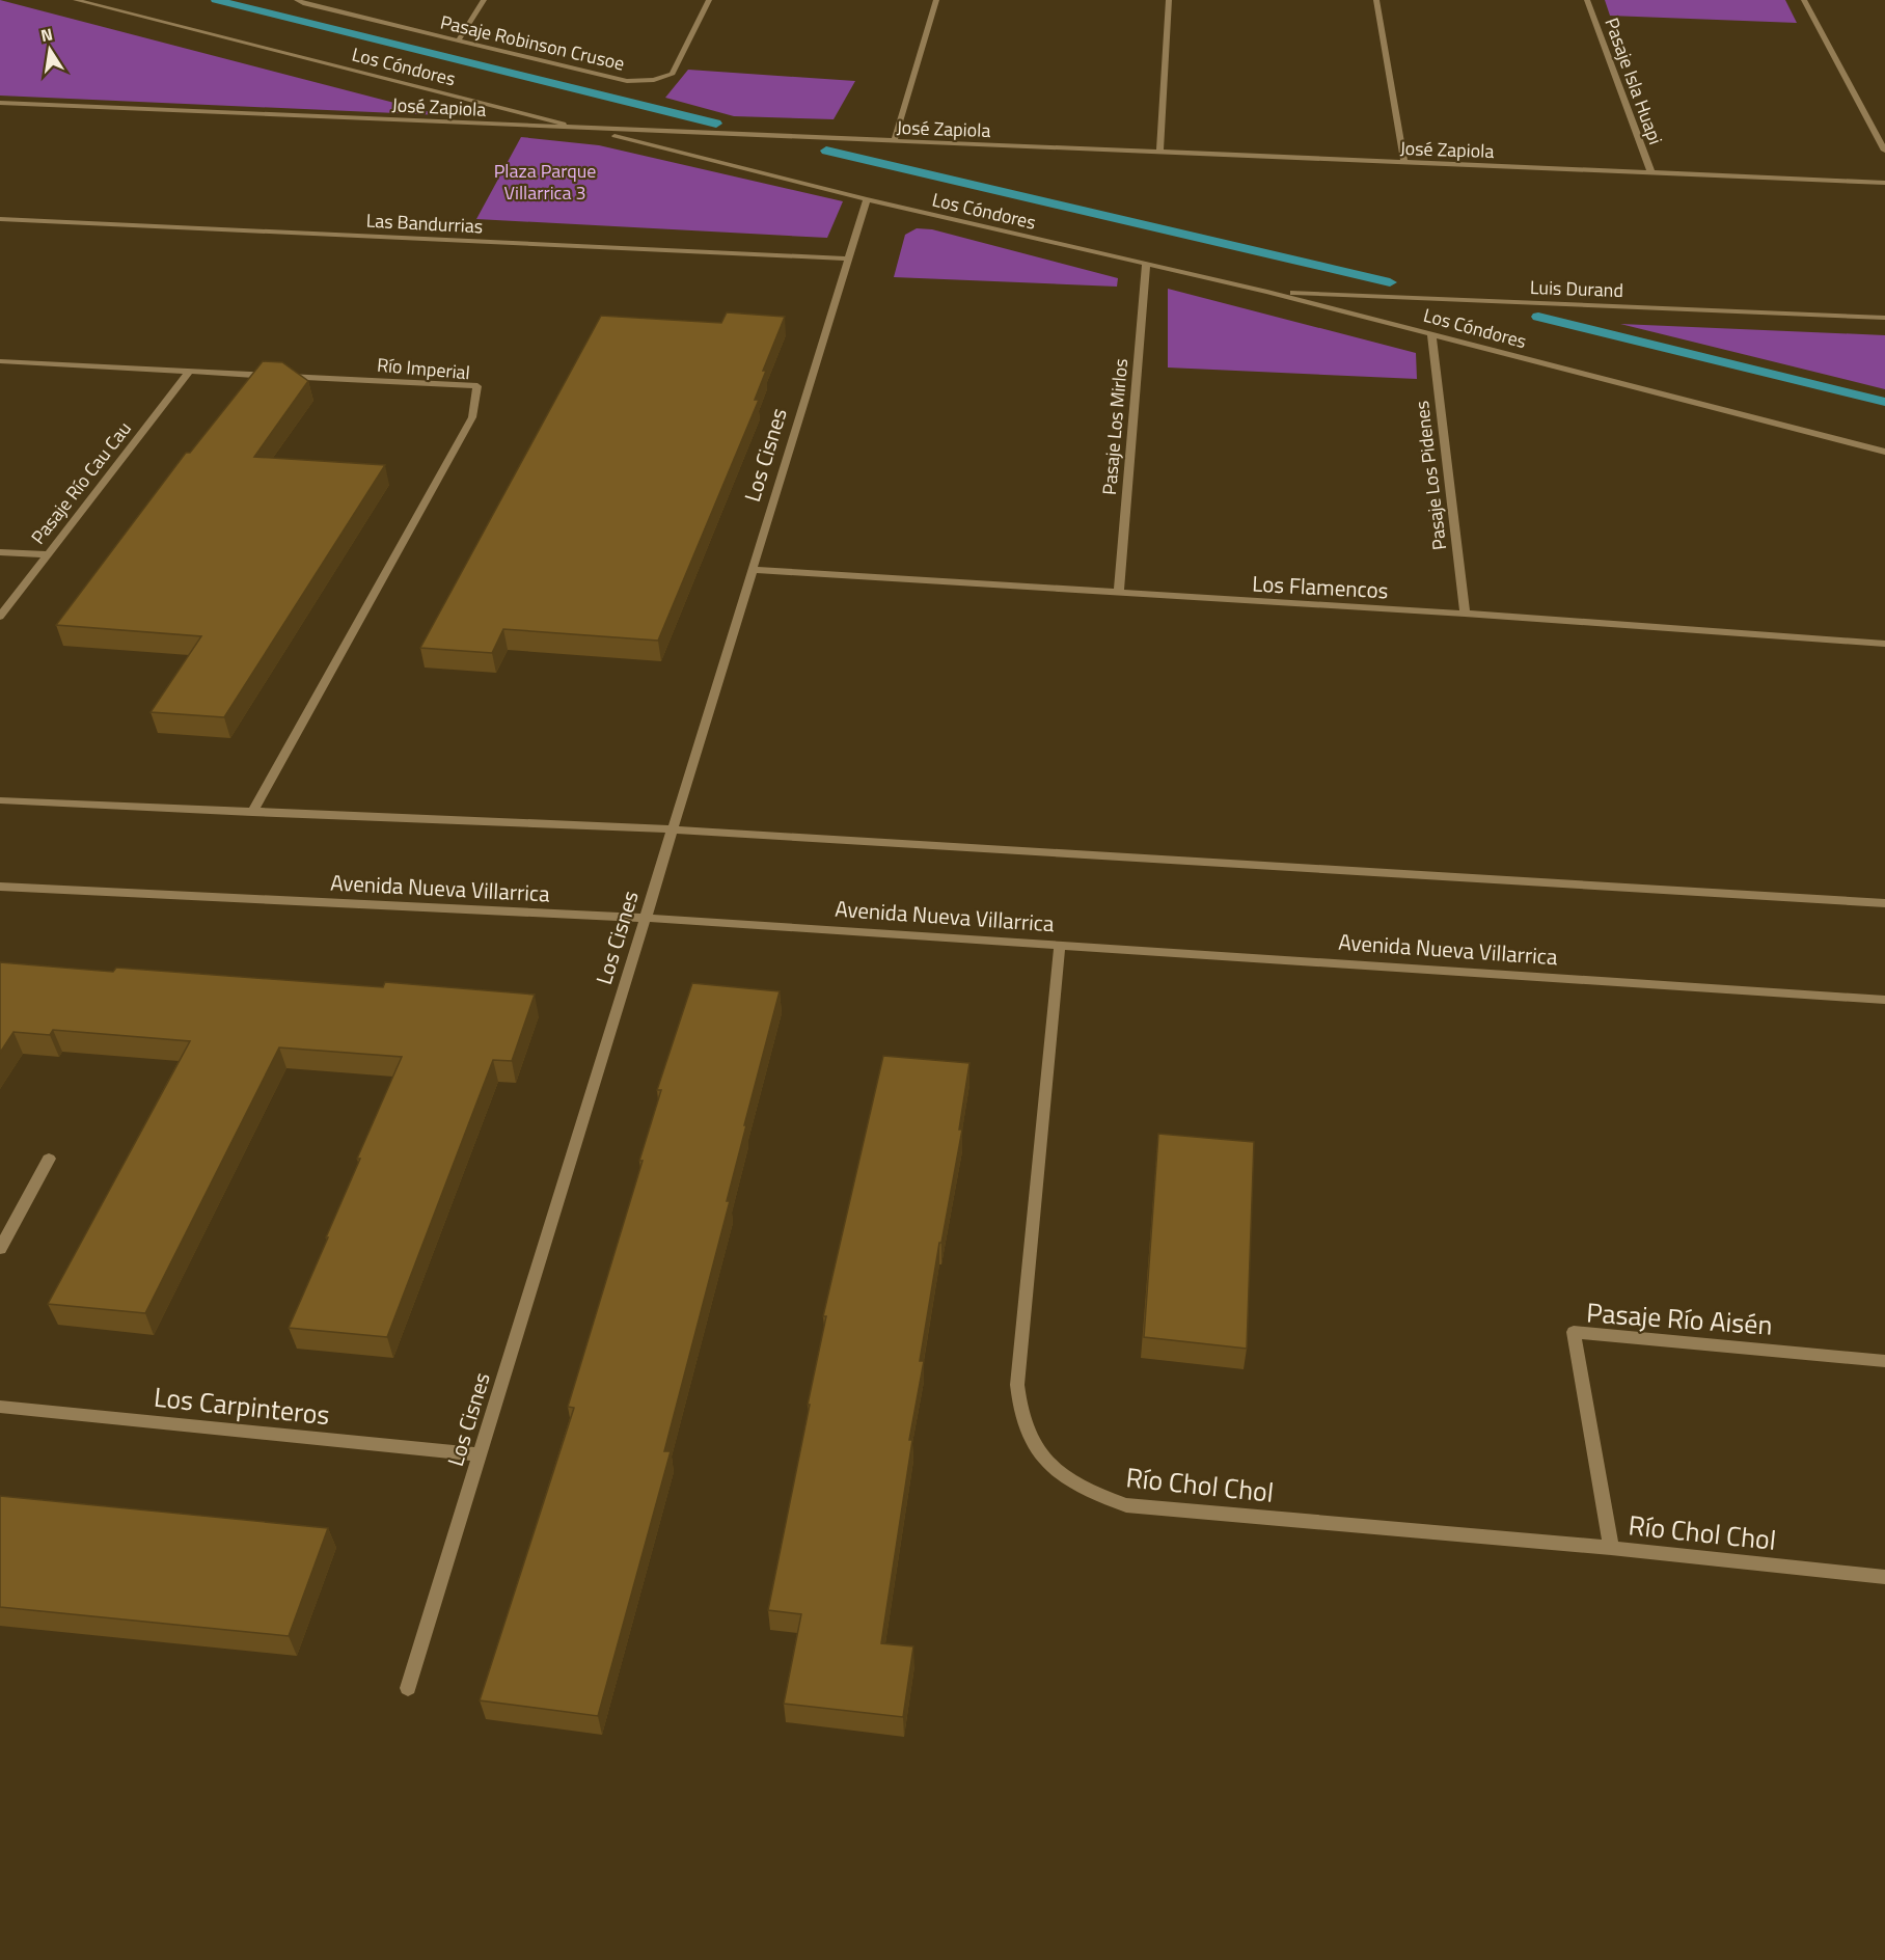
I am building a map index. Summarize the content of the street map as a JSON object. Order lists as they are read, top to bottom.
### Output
{
  "streets": {
    "street": [
      "Pasaje Robinson Crusoe",
      "Los Cóndores",
      "Pasaje Isla Huapi",
      "José Zapiola",
      "Las Bandurrias",
      "Luis Durand",
      "Río Imperial",
      "Pasaje Los Mirlos",
      "Los Cisnes",
      "Pasaje Los Pidenes",
      "Pasaje Río Cau Cau",
      "Los Flamencos",
      "Avenida Nueva Villarrica",
      "Pasaje Río Aisén",
      "Los Carpinteros",
      "Río Chol Chol"
    ]
  },
  "crossings": [
    ["Los Cóndores", "José Zapiola"],
    ["Los Cóndores", "Luis Durand"],
    ["Los Cóndores", "Pasaje Los Mirlos"],
    ["Los Cóndores", "Los Cisnes"],
    ["Los Cóndores", "Pasaje Los Pidenes"],
    ["Pasaje Isla Huapi", "José Zapiola"],
    ["Las Bandurrias", "Los Cisnes"],
    ["Río Imperial", "Pasaje Río Cau Cau"],
    ["Pasaje Los Mirlos", "Los Flamencos"],
    ["Los Cisnes", "Los Flamencos"],
    ["Los Cisnes", "Avenida Nueva Villarrica"],
    ["Los Cisnes", "Los Carpinteros"],
    ["Pasaje Los Pidenes", "Los Flamencos"],
    ["Avenida Nueva Villarrica", "Río Chol Chol"],
    ["Pasaje Río Aisén", "Río Chol Chol"]
  ],
  "parks": ["Plaza Parque Villarrica 3"],
  "north": "top"
}
